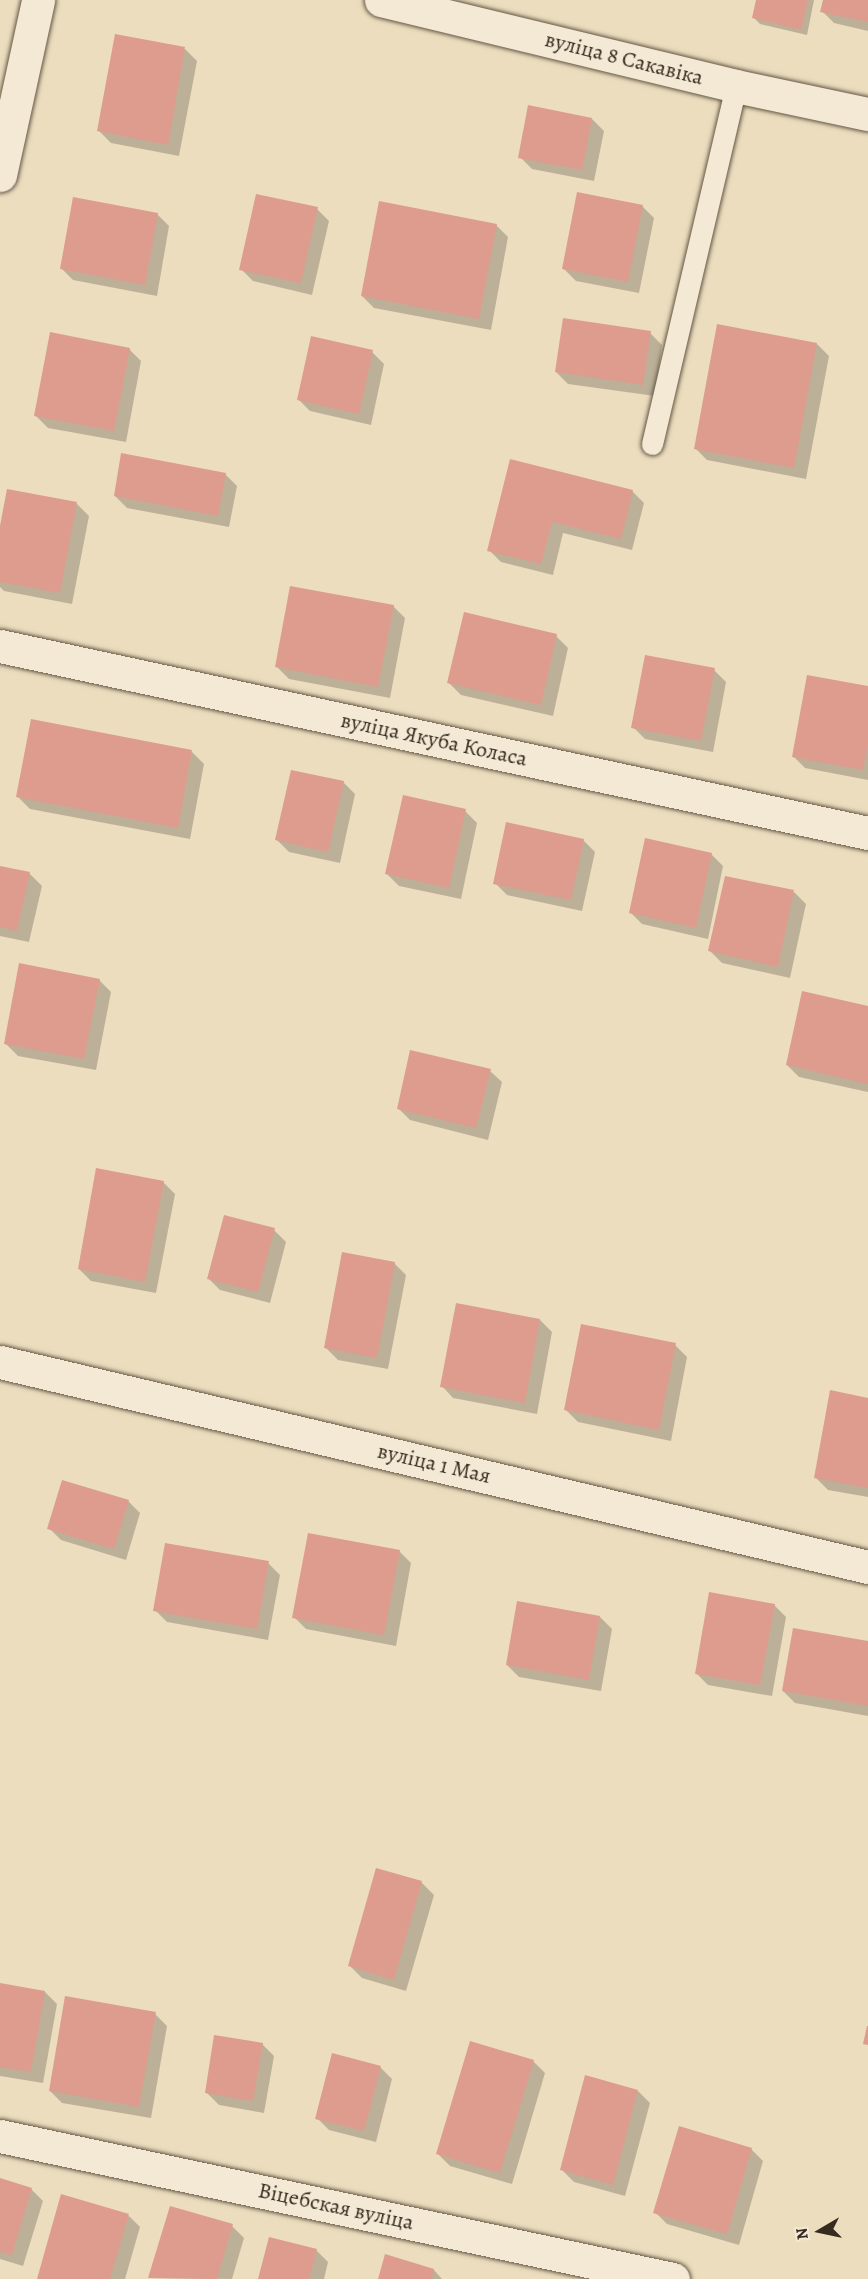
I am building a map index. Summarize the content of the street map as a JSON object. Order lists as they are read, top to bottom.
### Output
{
  "streets": {
    "street": [
      "вуліца 8 Сакавіка",
      "вуліца Якуба Коласа",
      "вуліца 1 Мая",
      "Віцебская вуліца"
    ]
  },
  "north": "left"
}
